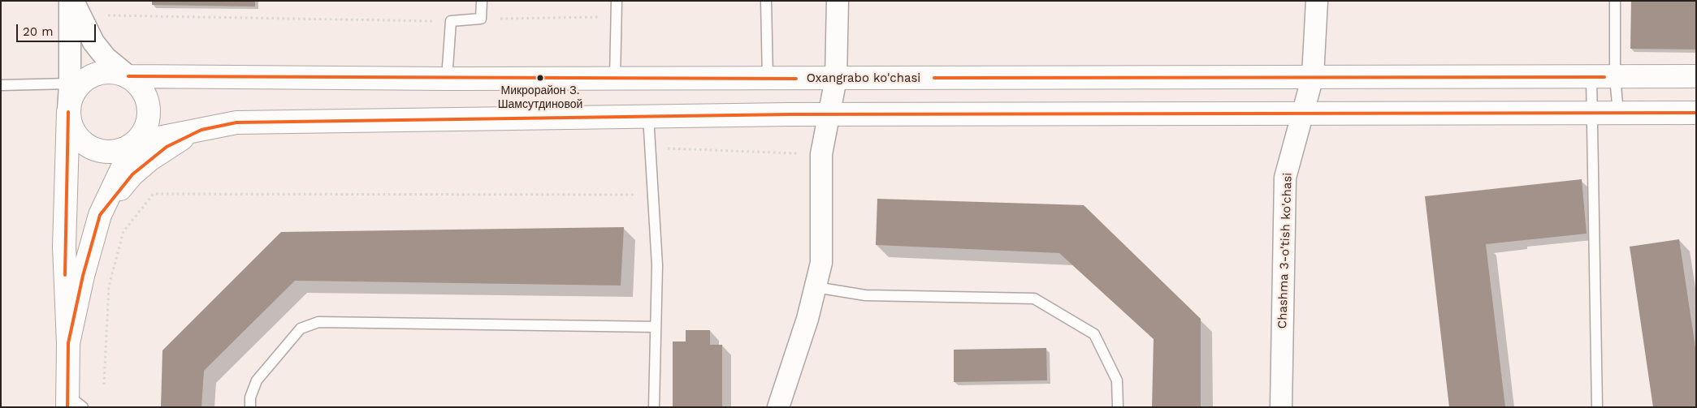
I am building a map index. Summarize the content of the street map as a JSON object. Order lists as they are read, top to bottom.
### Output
{
  "streets": {
    "main road": ["Oxangrabo ko'chasi"],
    "street": ["Chashma 3-o'tish ko'chasi"]
  },
  "crossings": [
    ["Oxangrabo ko'chasi", "Chashma 3-o'tish ko'chasi"]
  ],
  "places": ["Микрорайон З. Шамсутдиновой"],
  "scale_bar": "20 m"
}
